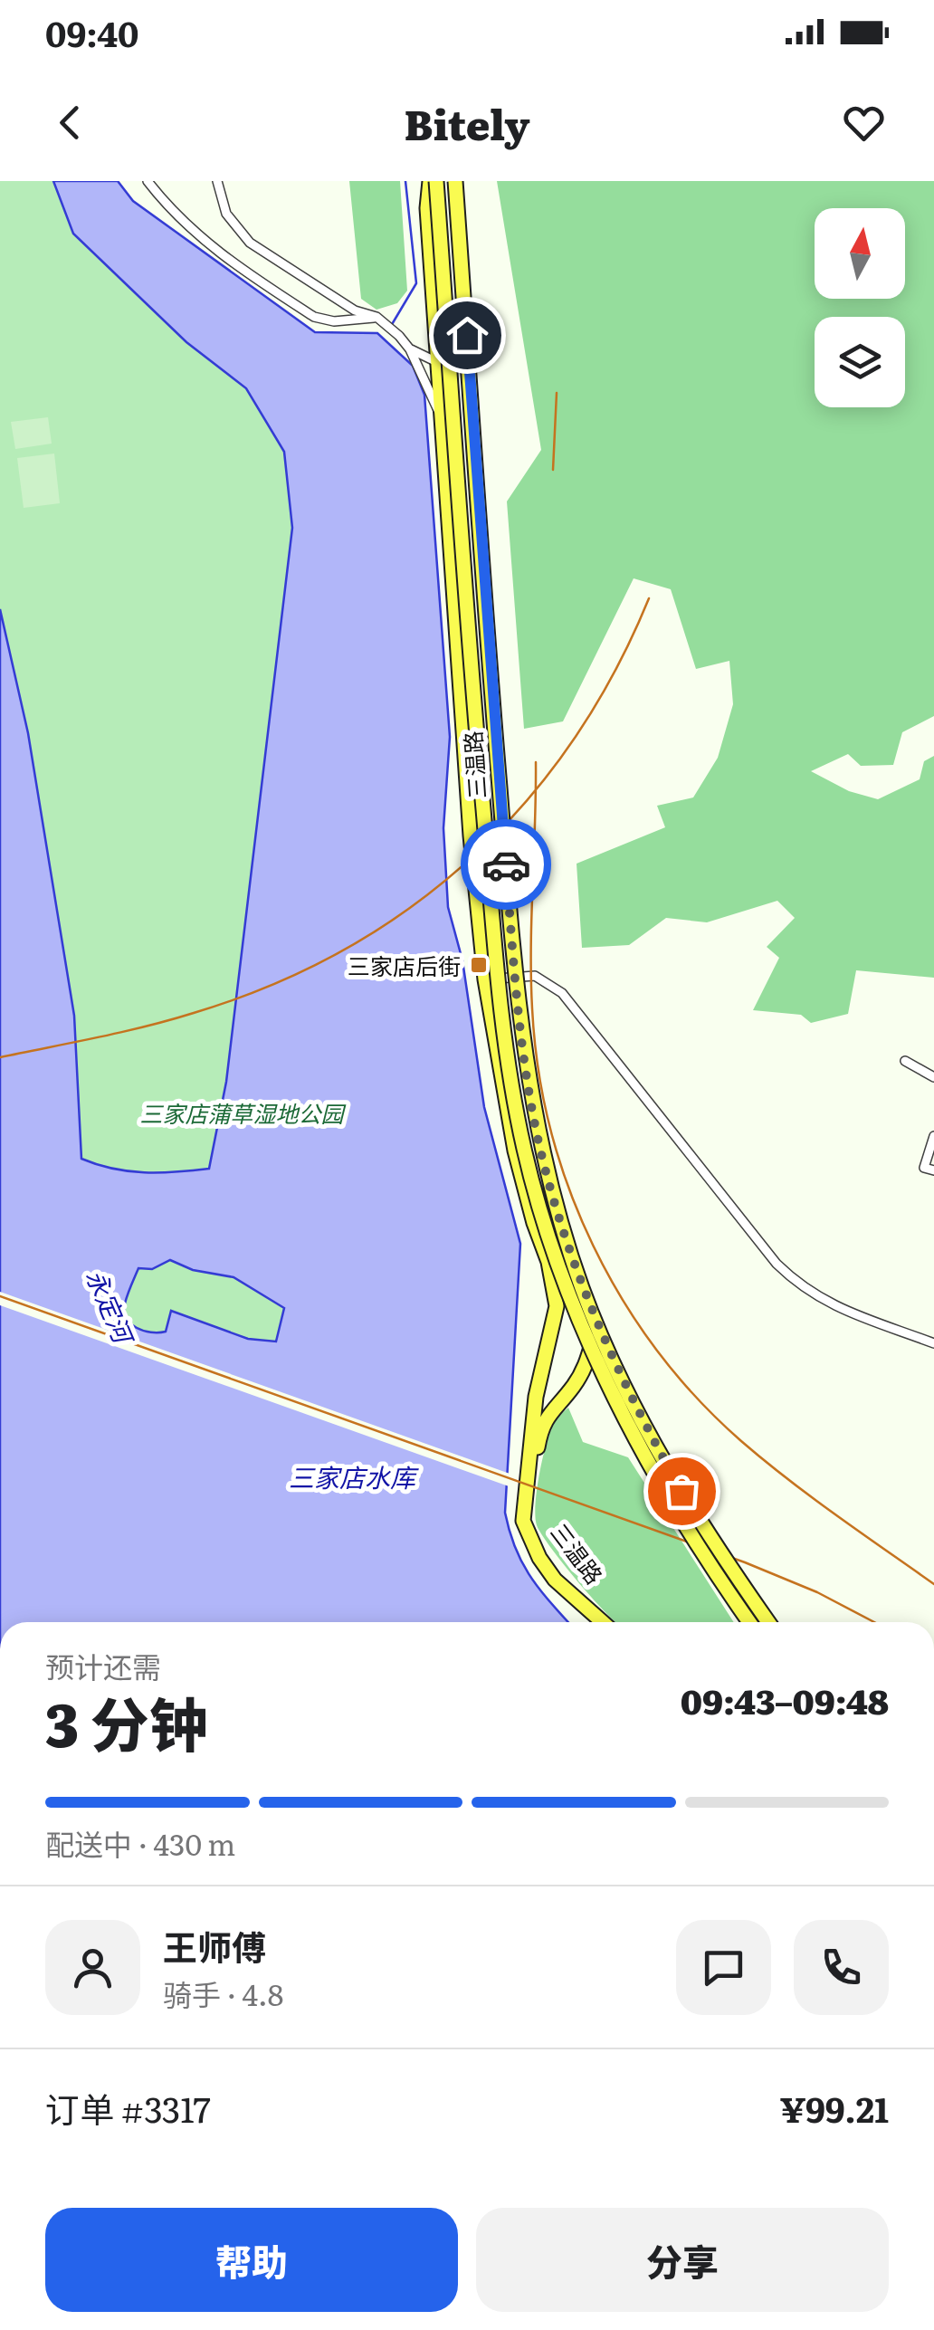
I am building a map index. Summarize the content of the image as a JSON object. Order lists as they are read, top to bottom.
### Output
{
  "streets": {
    "highway": ["三温路"]
  },
  "water": ["永定河", "三家店水库"],
  "parks": ["三家店蒲草湿地公园"],
  "places": {
    "transit": ["三家店后街"]
  },
  "north": "top",
  "page": {
    "status": "09:40",
    "header": "Bitely",
    "heading": ["3 分钟", "预计还需", "09:43–09:48"],
    "panel": [
      "王师傅",
      "骑手 · 4.8",
      "订单 #3317",
      "¥99.21"
    ],
    "bar": "配送中 · 430 m",
    "buttons": ["帮助", "分享"]
  }
}
